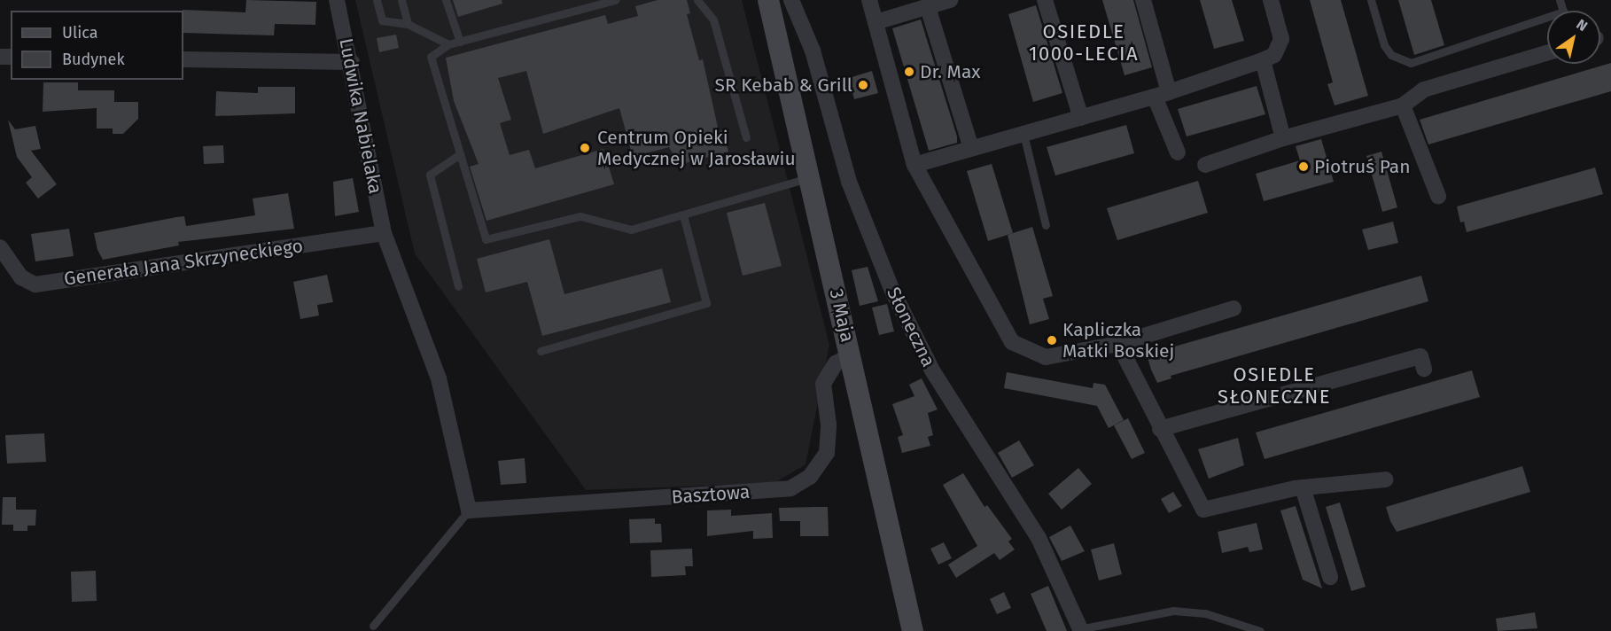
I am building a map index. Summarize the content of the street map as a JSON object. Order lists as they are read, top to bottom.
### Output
{
  "streets": {
    "street": [
      "Ludwika Nabielaka",
      "Generała Jana Skrzyneckiego",
      "3 Maja",
      "Słoneczna",
      "Basztowa"
    ]
  },
  "crossings": [
    ["Ludwika Nabielaka", "Generała Jana Skrzyneckiego"],
    ["Ludwika Nabielaka", "Basztowa"],
    ["3 Maja", "Basztowa"]
  ],
  "districts": ["OSIEDLE 1000-LECIA", "OSIEDLE SŁONECZNE"],
  "places": [
    "Dr. Max",
    "SR Kebab & Grill",
    "Centrum Opieki Medycznej w Jarosławiu",
    "Piotruś Pan",
    "Kapliczka Matki Boskiej"
  ],
  "legend": ["Ulica", "Budynek"],
  "north": "top right"
}
